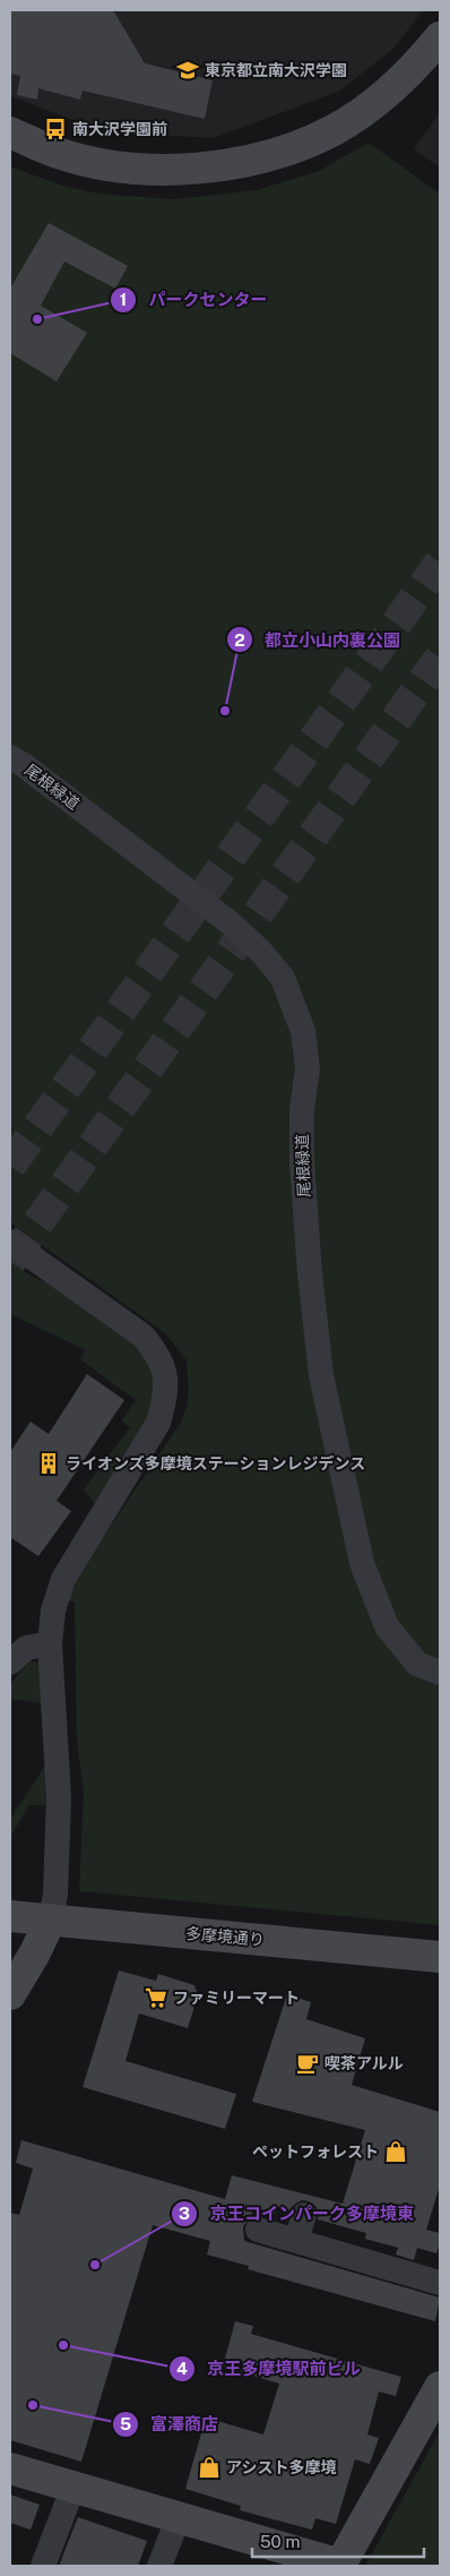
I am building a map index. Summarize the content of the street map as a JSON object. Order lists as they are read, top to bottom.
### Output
{
  "streets": {
    "street": ["尾根緑道", "多摩境通り"]
  },
  "places": {
    "school or university": ["東京都立南大沢学園"],
    "bus stop": ["南大沢学園前"],
    "other": [
      "パークセンター",
      "都立小山内裏公園",
      "京王コインパーク多摩境東",
      "京王多摩境駅前ビル",
      "富澤商店"
    ],
    "building": ["ライオンズ多摩境ステーションレジデンス"],
    "supermarket": ["ファミリーマート"],
    "cafe": ["喫茶アルル"],
    "shop": ["ペットフォレスト", "アシスト多摩境"]
  },
  "scale_bar": "50 m"
}
